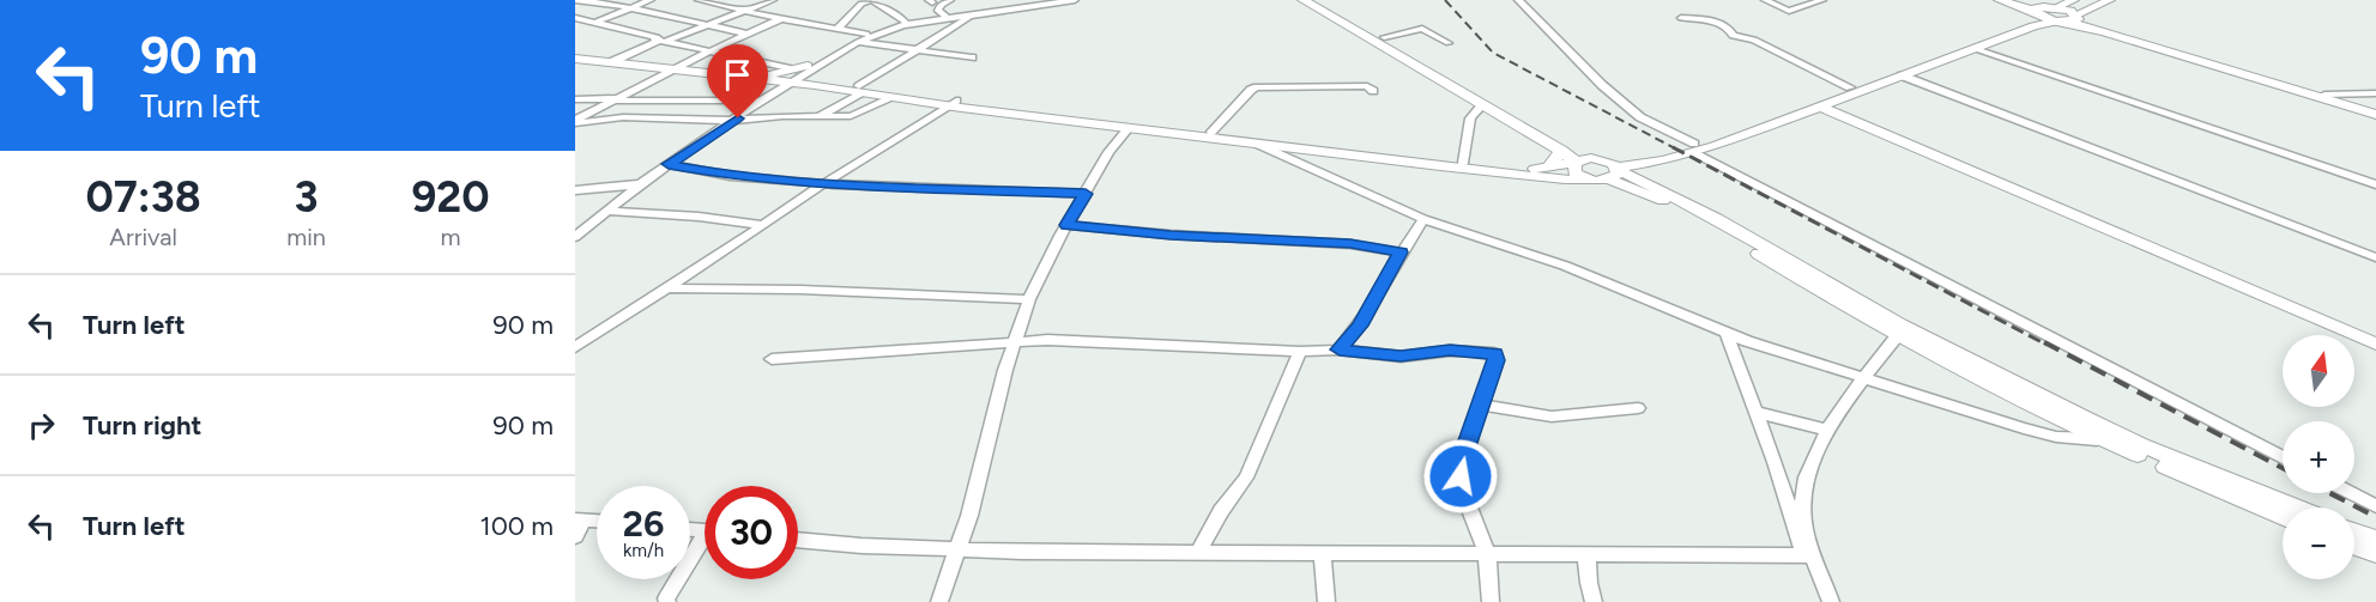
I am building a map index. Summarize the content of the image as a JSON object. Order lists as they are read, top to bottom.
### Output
{
  "north": "top",
  "page": {
    "turn": ["90 m", "Turn left"],
    "eta": [
      "07:38",
      "Arrival",
      "3",
      "min",
      "920",
      "m"
    ],
    "list": [
      {
        "name": "Turn left",
        "value": "90 m"
      },
      {
        "name": "Turn right",
        "value": "90 m"
      },
      {
        "name": "Turn left",
        "value": "100 m"
      }
    ],
    "map_buttons": ["+", "−"],
    "speed": "26 km/h",
    "limit": "30"
  }
}
